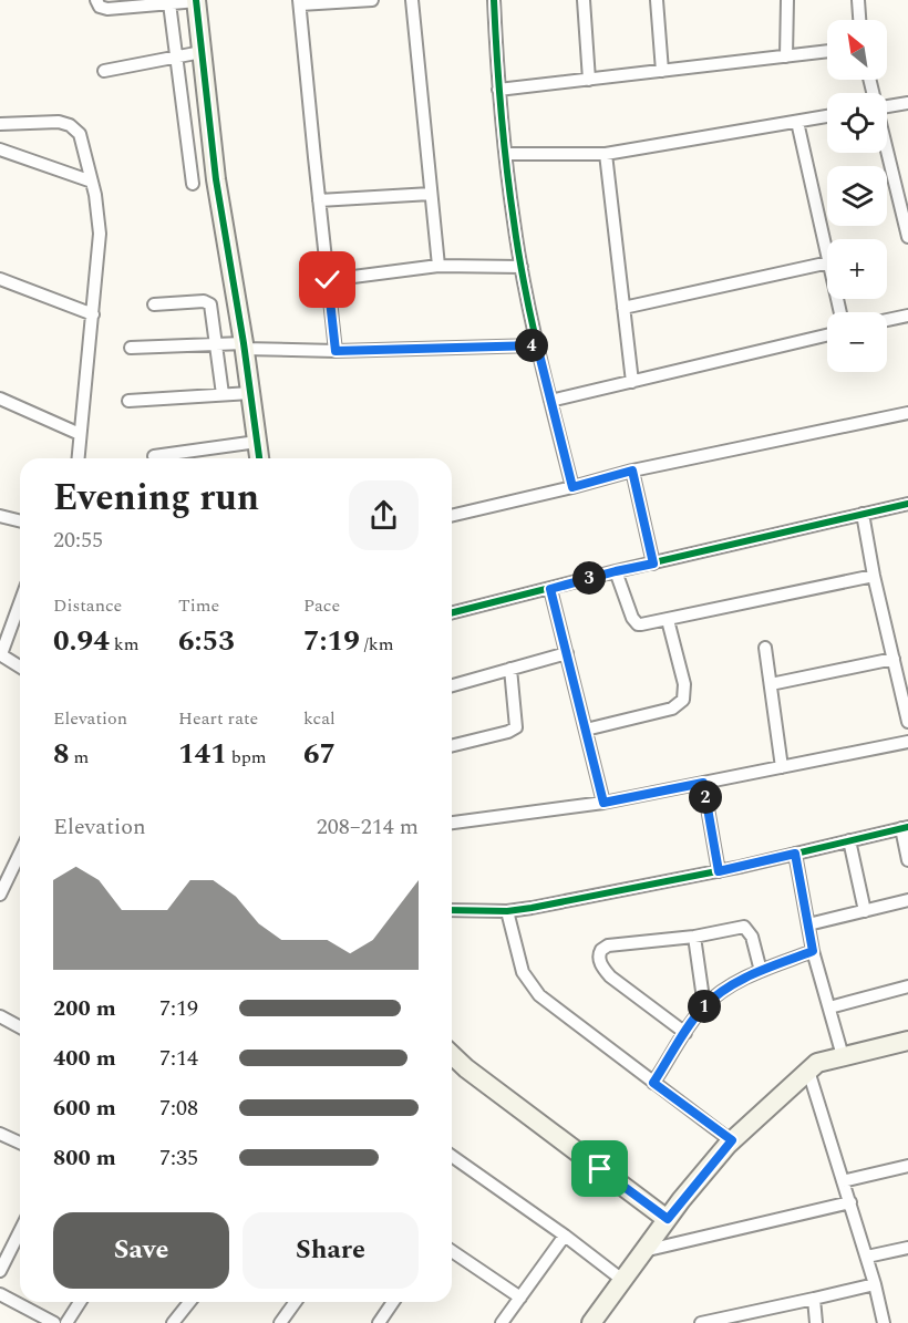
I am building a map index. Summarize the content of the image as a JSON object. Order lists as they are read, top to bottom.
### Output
{
  "north": "top left",
  "page": {
    "map_buttons": ["+", "−"],
    "pins": [
      "4",
      "3",
      "2",
      "1"
    ],
    "heading": ["Evening run", "20:55"],
    "stats": [
      ["Distance", "0.94 km"],
      ["Time", "6:53"],
      ["Pace", "7:19 /km"],
      ["Elevation", "8 m"],
      ["Heart rate", "141 bpm"],
      ["kcal", "67"]
    ],
    "chart": ["Elevation", "208–214 m"],
    "list": [
      {
        "name": "200 m",
        "note": "7:19"
      },
      {
        "name": "400 m",
        "note": "7:14"
      },
      {
        "name": "600 m",
        "note": "7:08"
      },
      {
        "name": "800 m",
        "note": "7:35"
      }
    ],
    "buttons": ["Save", "Share"]
  }
}
